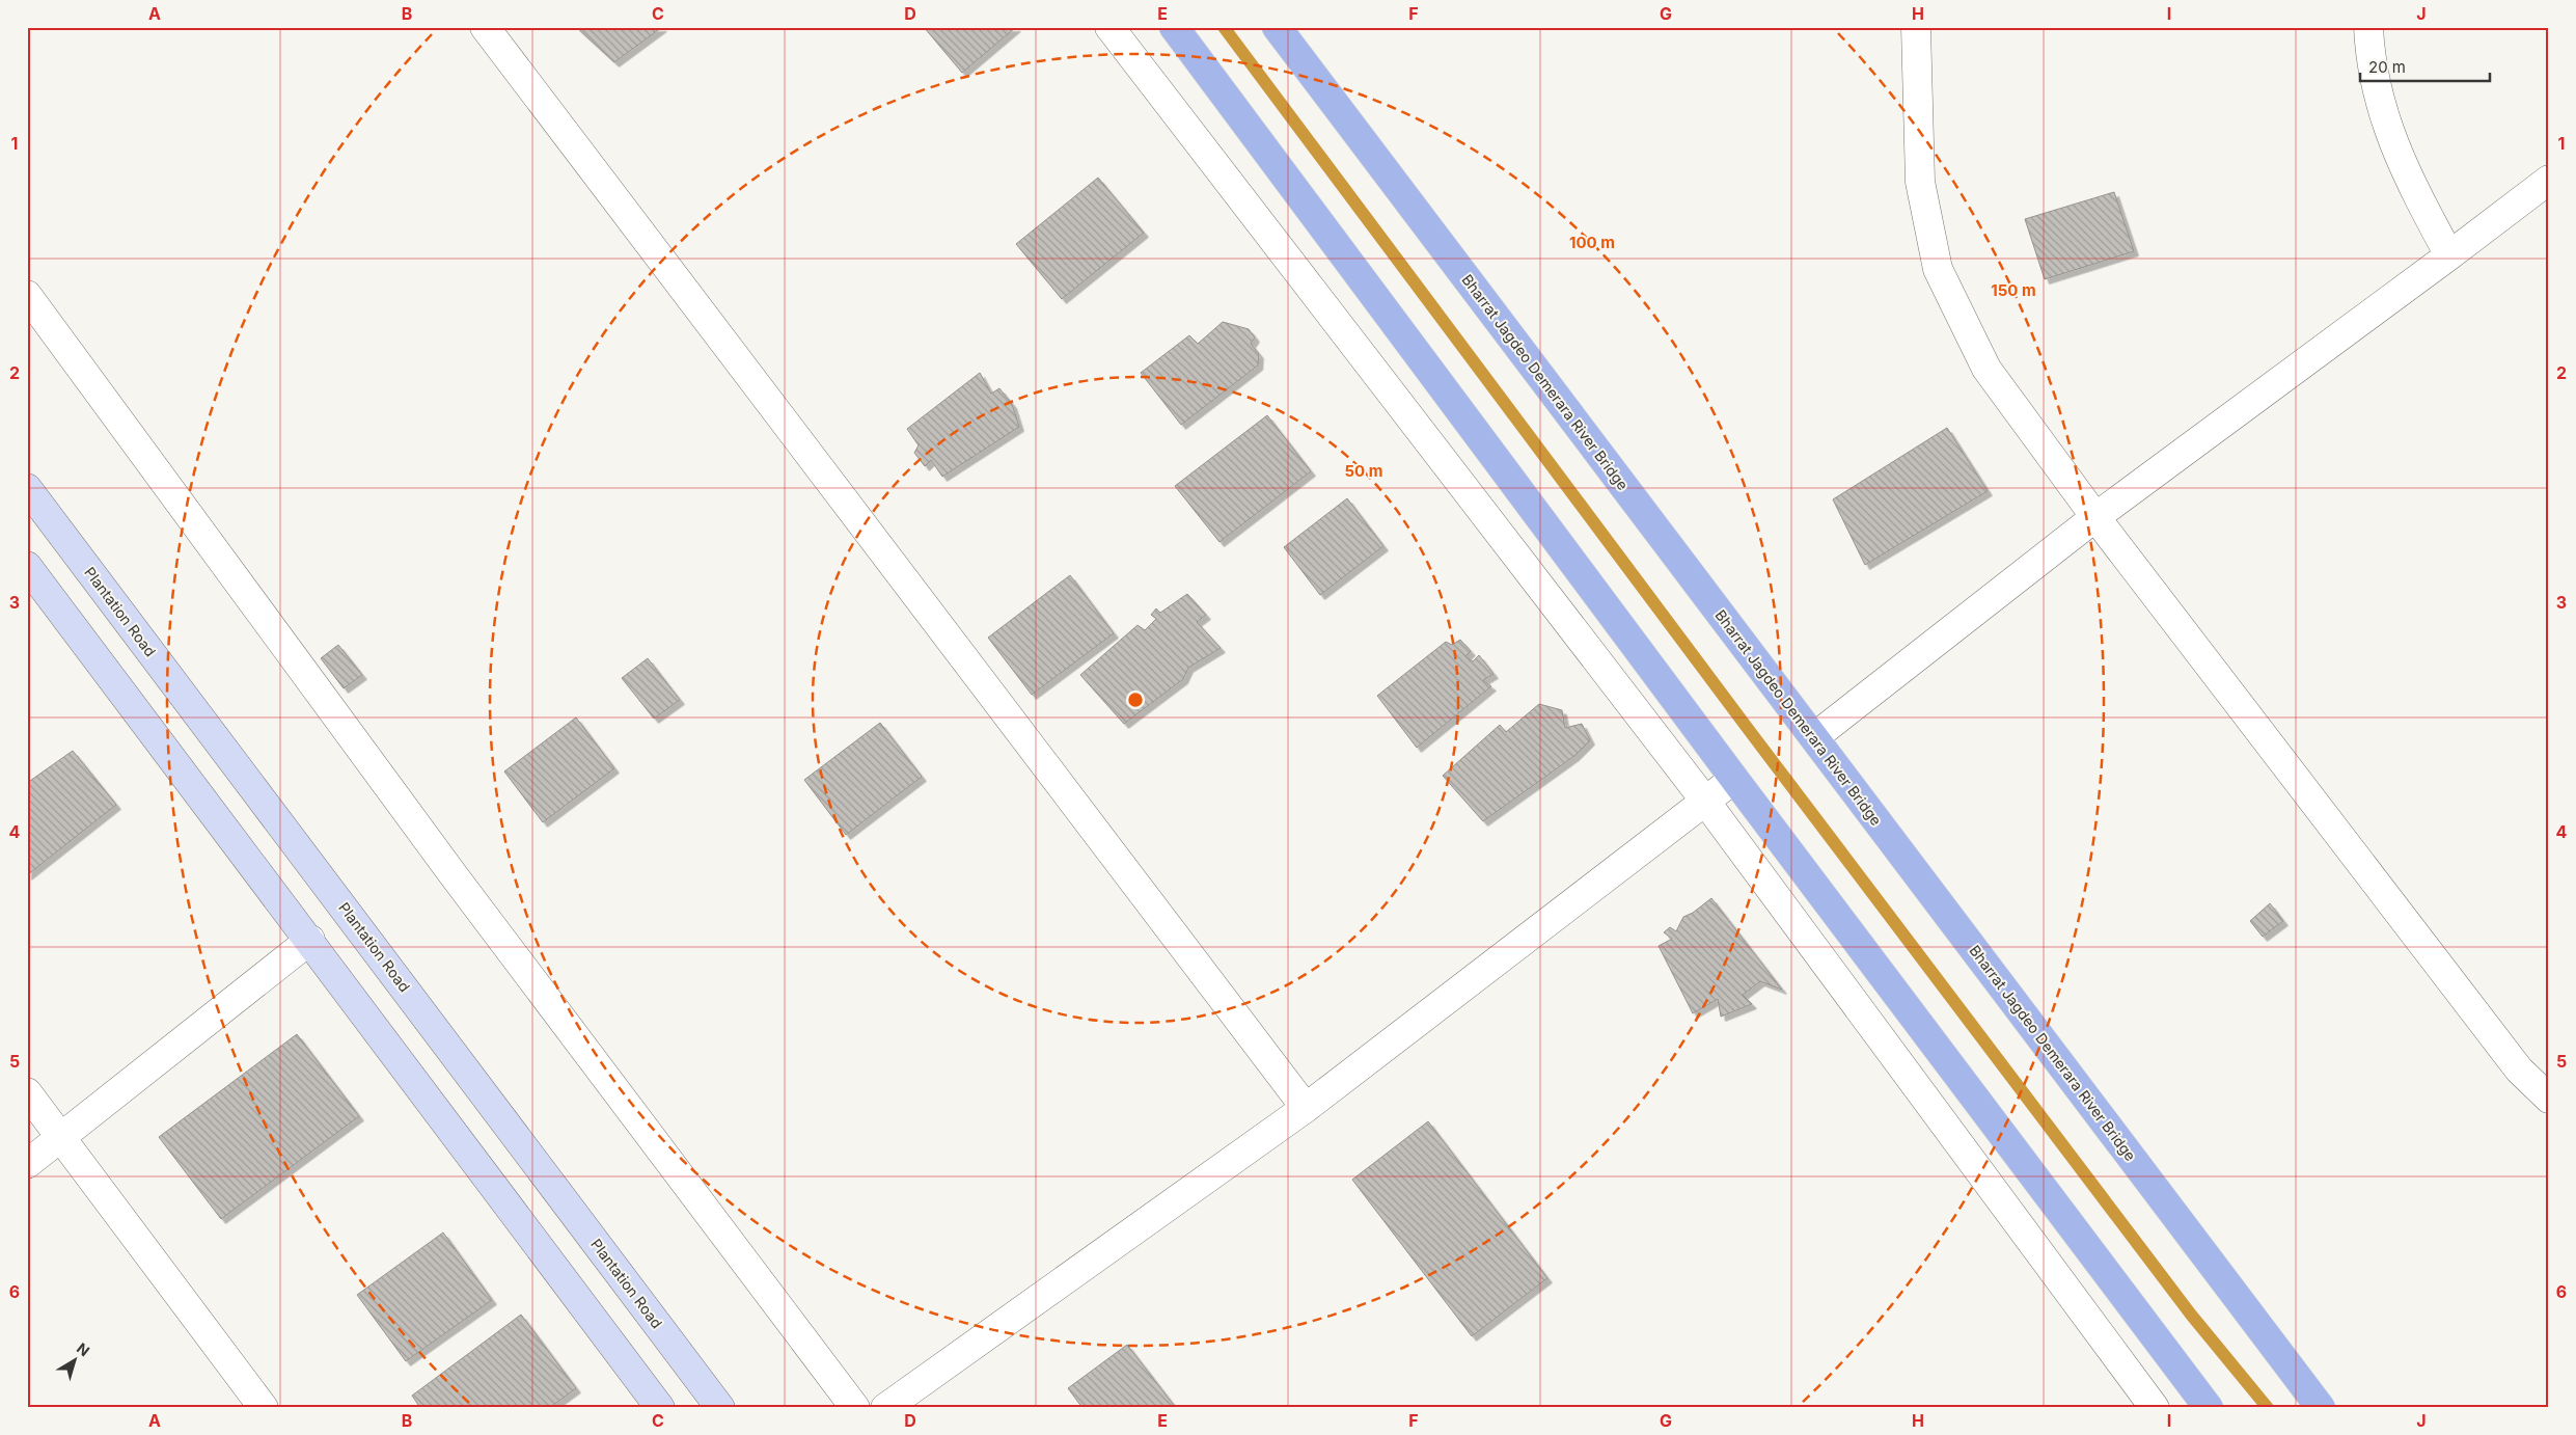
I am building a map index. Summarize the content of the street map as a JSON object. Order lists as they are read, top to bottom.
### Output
{
  "streets": {
    "main road": ["Bharrat Jagdeo Demerara River Bridge"],
    "street": ["Plantation Road"]
  },
  "scale_bar": "20 m",
  "north": "top right",
  "grid": {
    "columns": [
      "A",
      "B",
      "C",
      "D",
      "E",
      "F",
      "G",
      "H",
      "I",
      "J"
    ],
    "rows": [
      "1",
      "2",
      "3",
      "4",
      "5",
      "6"
    ]
  },
  "rings": ["100 m", "150 m", "50 m"]
}
